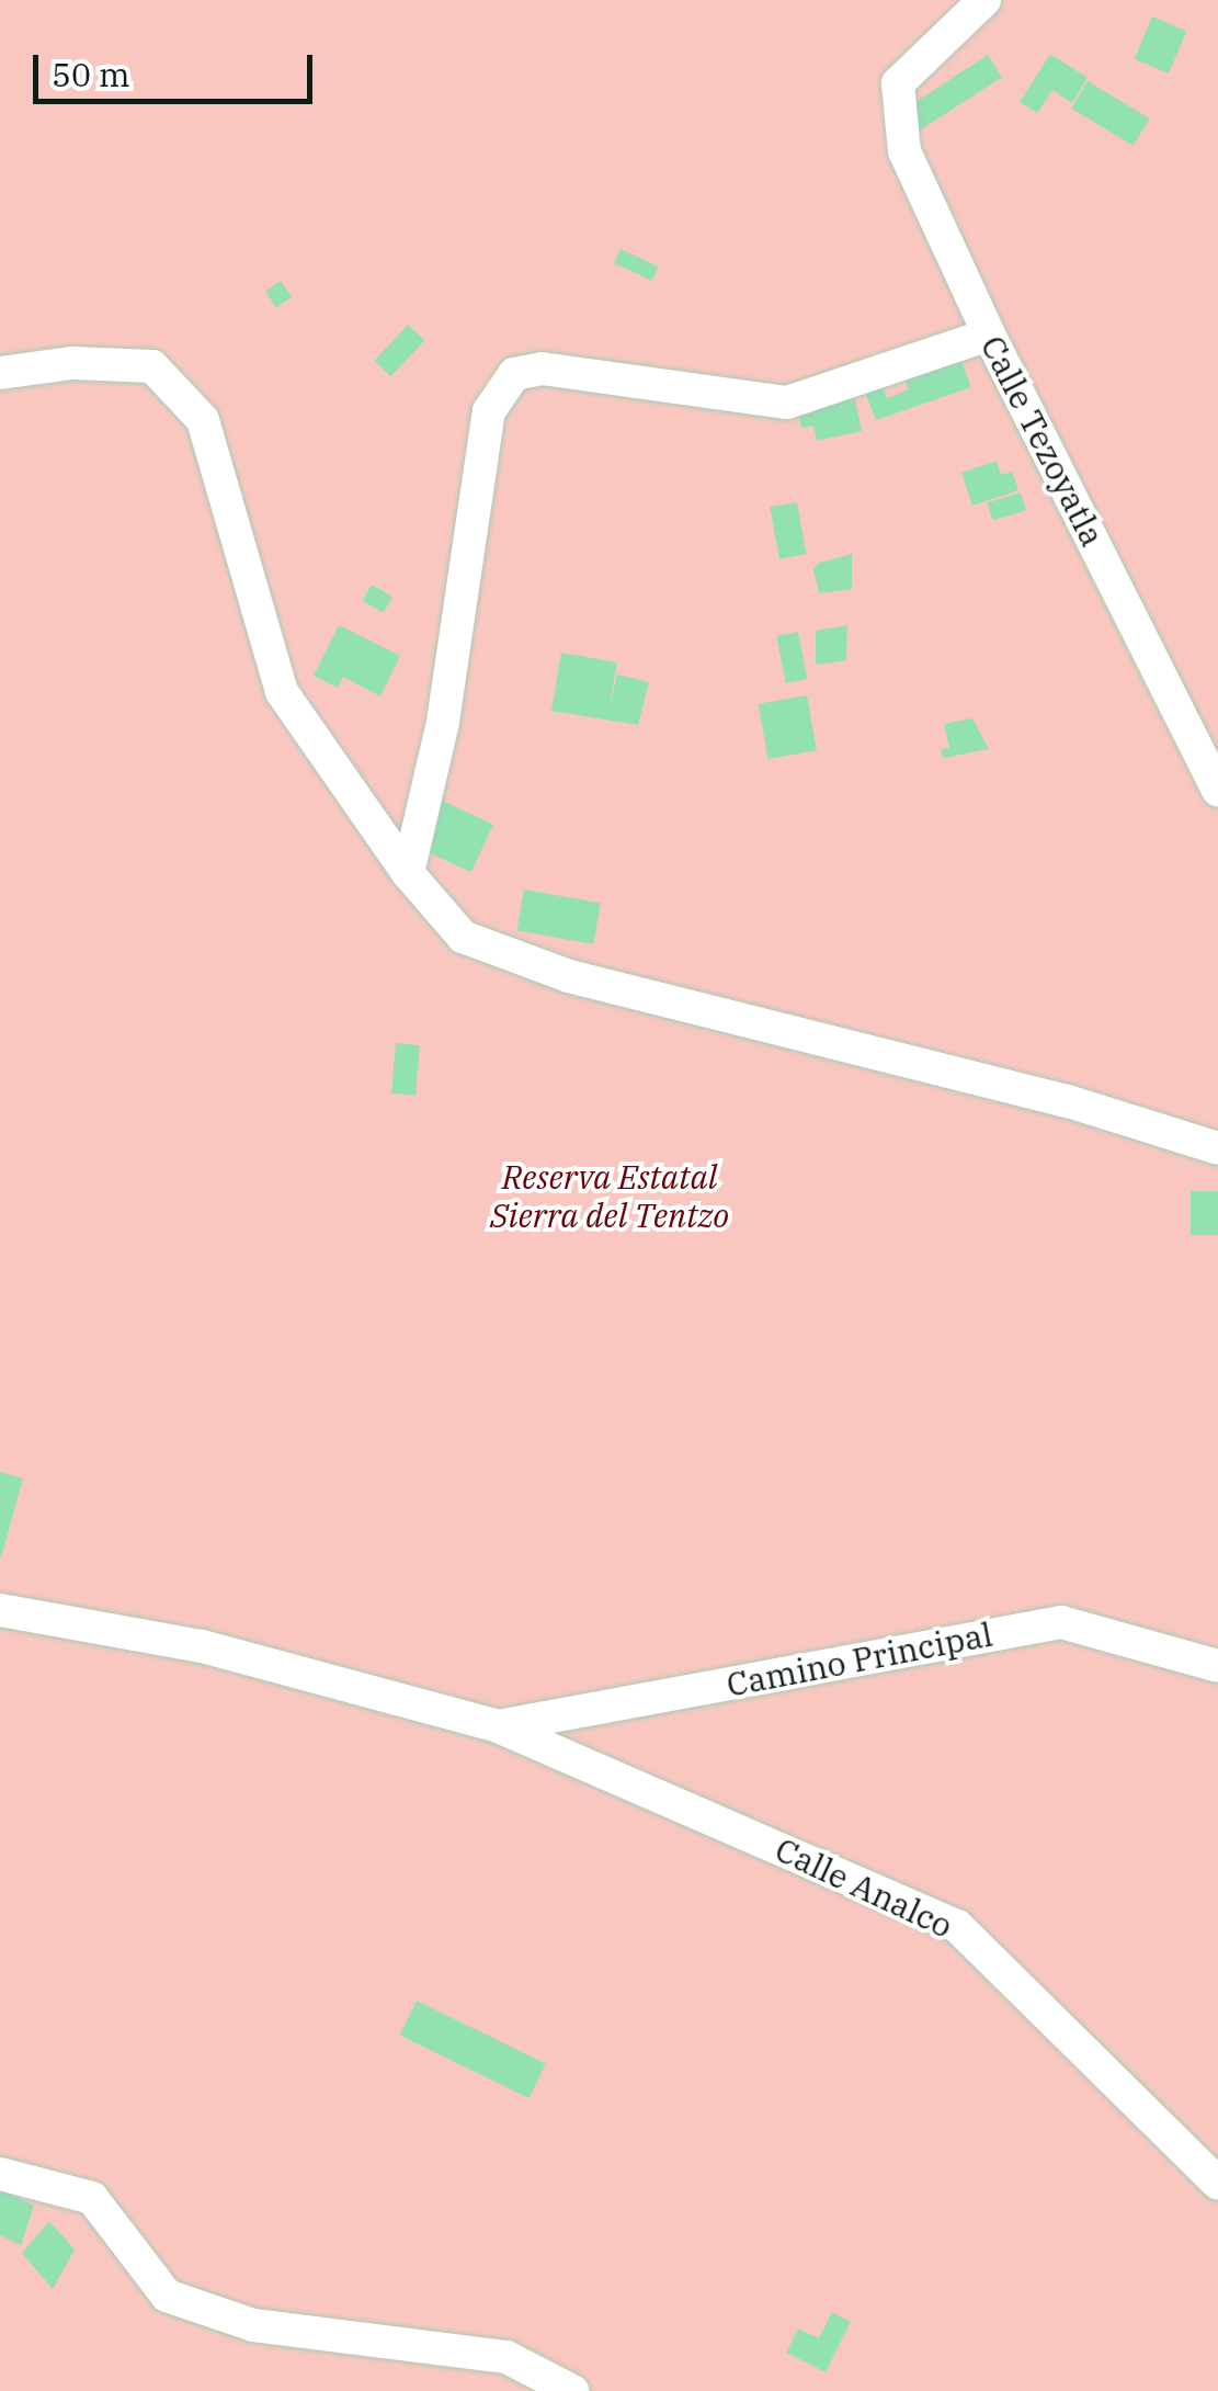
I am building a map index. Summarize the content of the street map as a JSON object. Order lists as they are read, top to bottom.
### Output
{
  "streets": {
    "street": ["Calle Tezoyatla", "Camino Principal", "Calle Analco"]
  },
  "crossings": [
    ["Camino Principal", "Calle Analco"]
  ],
  "parks": ["Reserva Estatal Sierra del Tentzo"],
  "scale_bar": "50 m"
}
